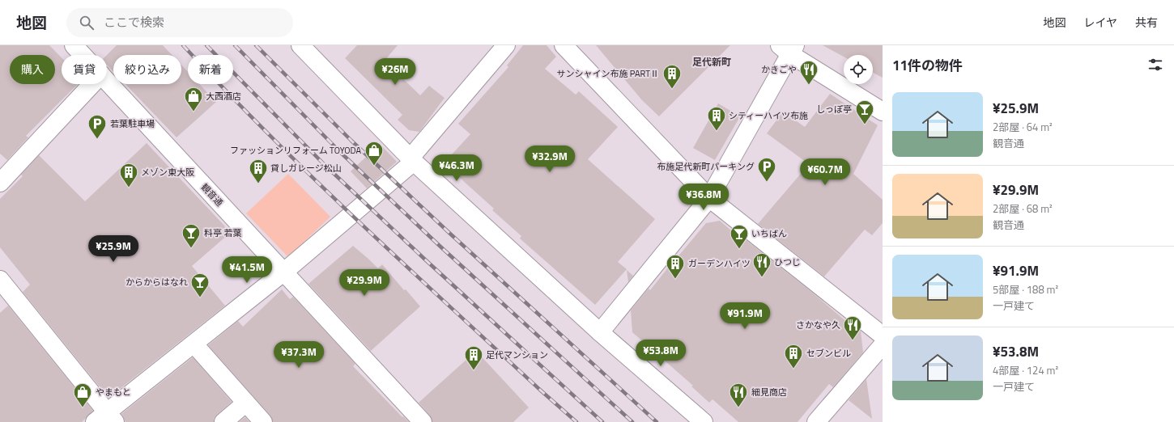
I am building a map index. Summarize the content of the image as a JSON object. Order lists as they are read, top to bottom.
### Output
{
  "streets": {
    "street": ["観音通"]
  },
  "districts": ["足代新町"],
  "places": {
    "restaurant": [
      "かきごや",
      "ひつじ",
      "さかなや久",
      "細見商店"
    ],
    "building": [
      "サンシャイン布施 PARTⅡ",
      "シティーハイツ布施",
      "貸しガレージ松山",
      "メゾン東大阪",
      "ガーデンハイツ",
      "セブンビル",
      "足代マンション"
    ],
    "shop": ["大西酒店", "ファッションリフォーム TOYODA", "やまもと"],
    "bar": [
      "しっぽ亭",
      "料亭 若葉",
      "いちばん",
      "からからはなれ"
    ],
    "parking": ["若葉駐車場", "布施足代新町パーキング"]
  },
  "page": {
    "header": "地図",
    "search": "ここで検索",
    "nav": ["地図", "レイヤ", "共有"],
    "heading": "11件の物件",
    "chip": [
      "購入",
      "賃貸",
      "絞り込み",
      "新着"
    ],
    "price": [
      "¥26M",
      "¥32.9M",
      "¥46.3M",
      "¥60.7M",
      "¥36.8M",
      "¥25.9M",
      "¥41.5M",
      "¥29.9M",
      "¥91.9M",
      "¥53.8M",
      "¥37.3M"
    ],
    "list": [
      {
        "name": "¥25.9M",
        "note": "2部屋 · 64 m² · 観音通"
      },
      {
        "name": "¥29.9M",
        "note": "2部屋 · 68 m² · 観音通"
      },
      {
        "name": "¥91.9M",
        "note": "5部屋 · 188 m² · 一戸建て"
      },
      {
        "name": "¥53.8M",
        "note": "4部屋 · 124 m² · 一戸建て"
      }
    ]
  }
}
